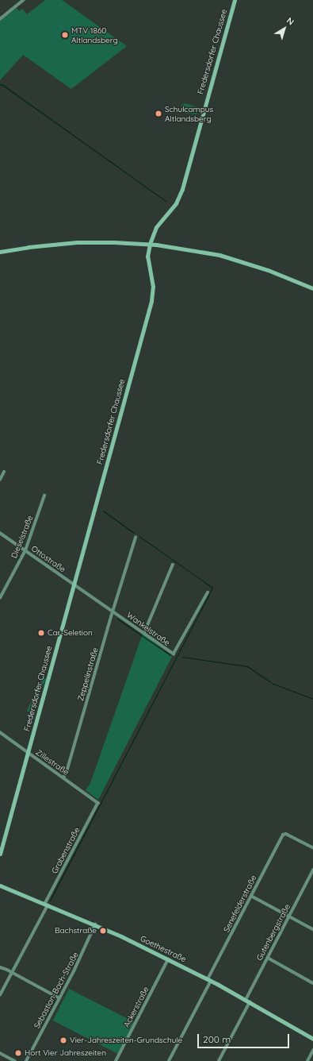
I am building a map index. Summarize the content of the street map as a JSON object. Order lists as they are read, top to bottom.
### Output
{
  "streets": {
    "main road": ["Fredersdorfer Chaussee", "Goethestraße"],
    "street": [
      "Dieselstraße",
      "Ottostraße",
      "Wankelstraße",
      "Zeppelinstraße",
      "Zillestraße",
      "Grabenstraße",
      "Senefelderstraße",
      "Gutenbergstraße",
      "Sebastian-Bach-Straße",
      "Ackerstraße"
    ]
  },
  "crossings": [
    ["Fredersdorfer Chaussee", "Ottostraße"],
    ["Fredersdorfer Chaussee", "Wankelstraße"],
    ["Fredersdorfer Chaussee", "Zillestraße"],
    ["Dieselstraße", "Ottostraße"],
    ["Ottostraße", "Wankelstraße"],
    ["Wankelstraße", "Zeppelinstraße"],
    ["Zeppelinstraße", "Zillestraße"],
    ["Zillestraße", "Grabenstraße"],
    ["Grabenstraße", "Goethestraße"],
    ["Senefelderstraße", "Goethestraße"],
    ["Gutenbergstraße", "Goethestraße"],
    ["Goethestraße", "Sebastian-Bach-Straße"],
    ["Goethestraße", "Ackerstraße"]
  ],
  "places": [
    "MTV 1860 Altlandsberg",
    "Schulcampus Altlandsberg",
    "Car-Seletion",
    "Bachstraße",
    "Vier-Jahreszeiten-Grundschule",
    "Hort Vier Jahreszeiten"
  ],
  "scale_bar": "200 m",
  "north": "top right"
}
